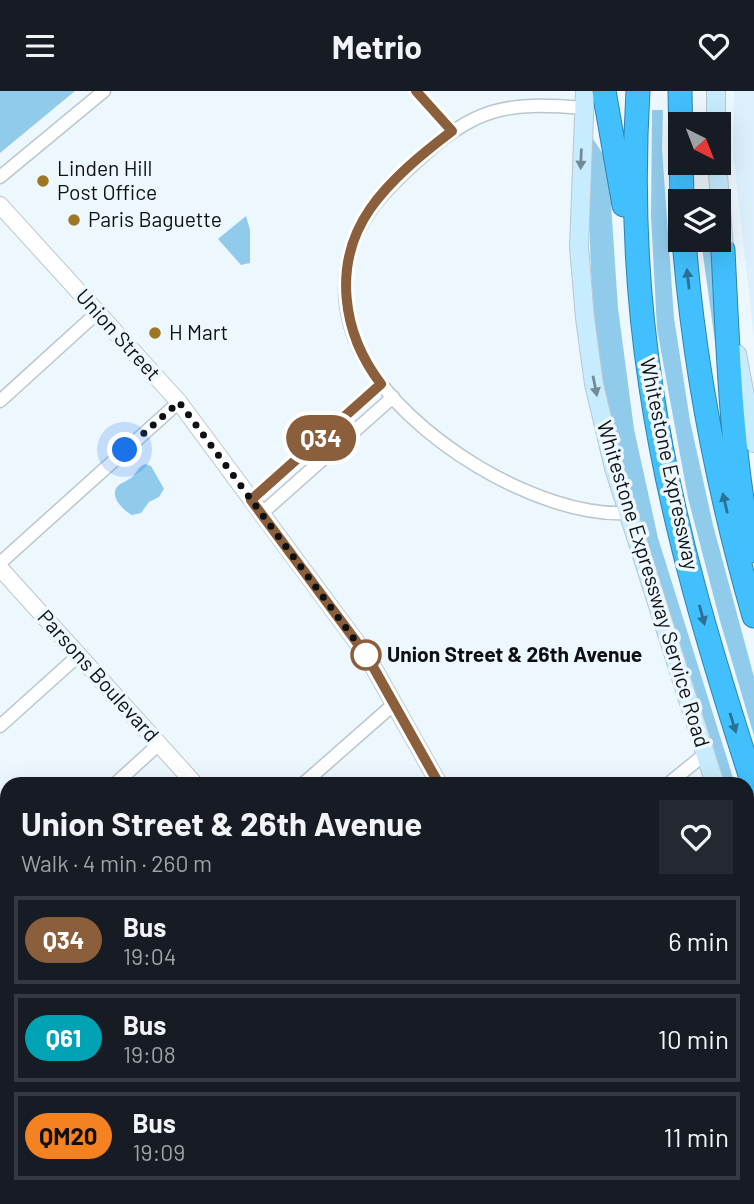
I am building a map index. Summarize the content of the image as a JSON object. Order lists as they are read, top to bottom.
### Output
{
  "streets": {
    "highway": ["Whitestone Expressway"],
    "main road": ["Whitestone Expressway Service Road"],
    "street": ["Union Street", "Parsons Boulevard"]
  },
  "places": [
    "Linden Hill Post Office",
    "Paris Baguette",
    "H Mart",
    "Union Street & 26th Avenue"
  ],
  "lines": ["bus line Q34"],
  "north": "bottom right",
  "page": {
    "header": "Metrio",
    "on_map": "Q34",
    "heading": ["Union Street & 26th Avenue", "Walk · 4 min · 260 m"],
    "list": [
      {
        "mark": "Q34",
        "name": "Bus",
        "note": "19:04",
        "value": "6 min"
      },
      {
        "mark": "Q61",
        "name": "Bus",
        "note": "19:08",
        "value": "10 min"
      },
      {
        "mark": "QM20",
        "name": "Bus",
        "note": "19:09",
        "value": "11 min"
      }
    ]
  }
}
